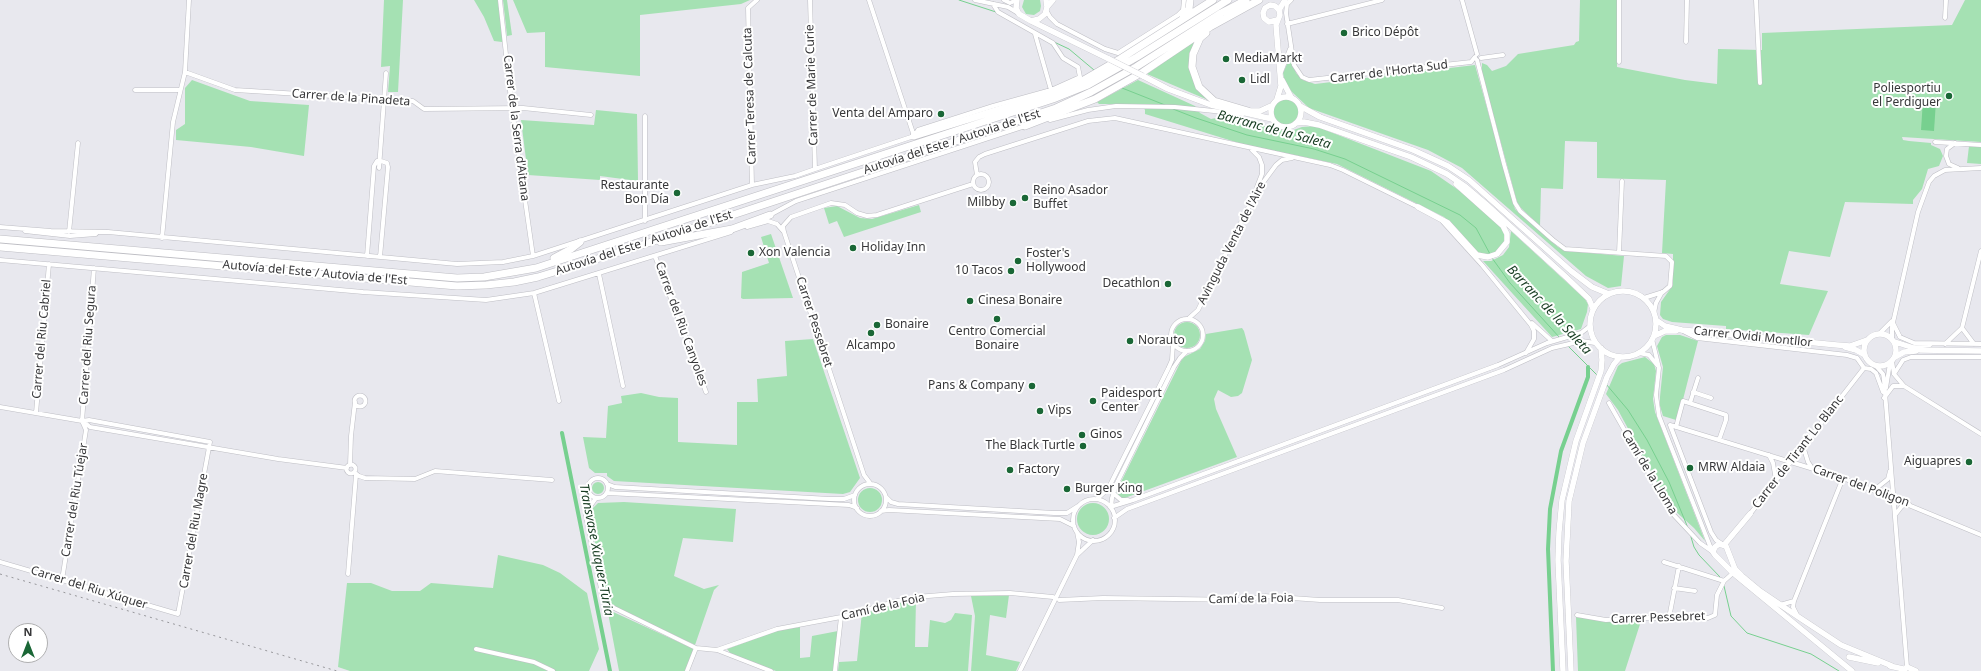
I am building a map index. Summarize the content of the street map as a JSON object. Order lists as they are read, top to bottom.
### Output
{
  "streets": {
    "highway": ["Autovía del Este / Autovia de l'Est"],
    "main road": ["Carrer Ovidi Montllor", "Carrer de Tirant Lo Blanc", "Camí de la Lloma"],
    "street": [
      "Carrer de l'Horta Sud",
      "Carrer de Marie Curie",
      "Carrer Teresa de Calcuta",
      "Carrer de la Pinadeta",
      "Carrer de la Serra d'Aitana",
      "Avinguda Venta de l'Aire",
      "Carrer Pessebret",
      "Carrer del Riu Canyoles",
      "Carrer del Riu Cabriel",
      "Carrer del Riu Segura",
      "Carrer del Poligon",
      "Carrer del Riu Túejar",
      "Carrer del Riu Magre",
      "Carrer del Riu Xúquer",
      "Camí de la Foia"
    ]
  },
  "crossings": [
    ["Carrer de la Pinadeta", "Carrer de la Serra d'Aitana"],
    ["Carrer Pessebret", "Camí de la Lloma"],
    ["Carrer Ovidi Montllor", "Carrer de Tirant Lo Blanc"],
    ["Carrer del Riu Segura", "Carrer del Riu Túejar"],
    ["Carrer de Tirant Lo Blanc", "Camí de la Lloma"],
    ["Carrer de Tirant Lo Blanc", "Carrer del Poligon"],
    ["Carrer del Riu Túejar", "Carrer del Riu Xúquer"],
    ["Carrer del Riu Magre", "Carrer del Riu Xúquer"]
  ],
  "water": ["Barranc de la Saleta", "Transvase Xùquer-Tùria"],
  "places": [
    "Brico Dépôt",
    "MediaMarkt",
    "Lidl",
    "Poliesportiu el Perdiguer",
    "Venta del Amparo",
    "Restaurante Bon Día",
    "Reino Asador Buffet",
    "Milbby",
    "Holiday Inn",
    "Xon Valencia",
    "Foster's Hollywood",
    "10 Tacos",
    "Decathlon",
    "Cinesa Bonaire",
    "Centro Comercial Bonaire",
    "Bonaire",
    "Alcampo",
    "Norauto",
    "Pans & Company",
    "Paidesport Center",
    "Vips",
    "Ginos",
    "The Black Turtle",
    "Aiguapres",
    "MRW Aldaia",
    "Factory",
    "Burger King"
  ],
  "north": "top"
}
